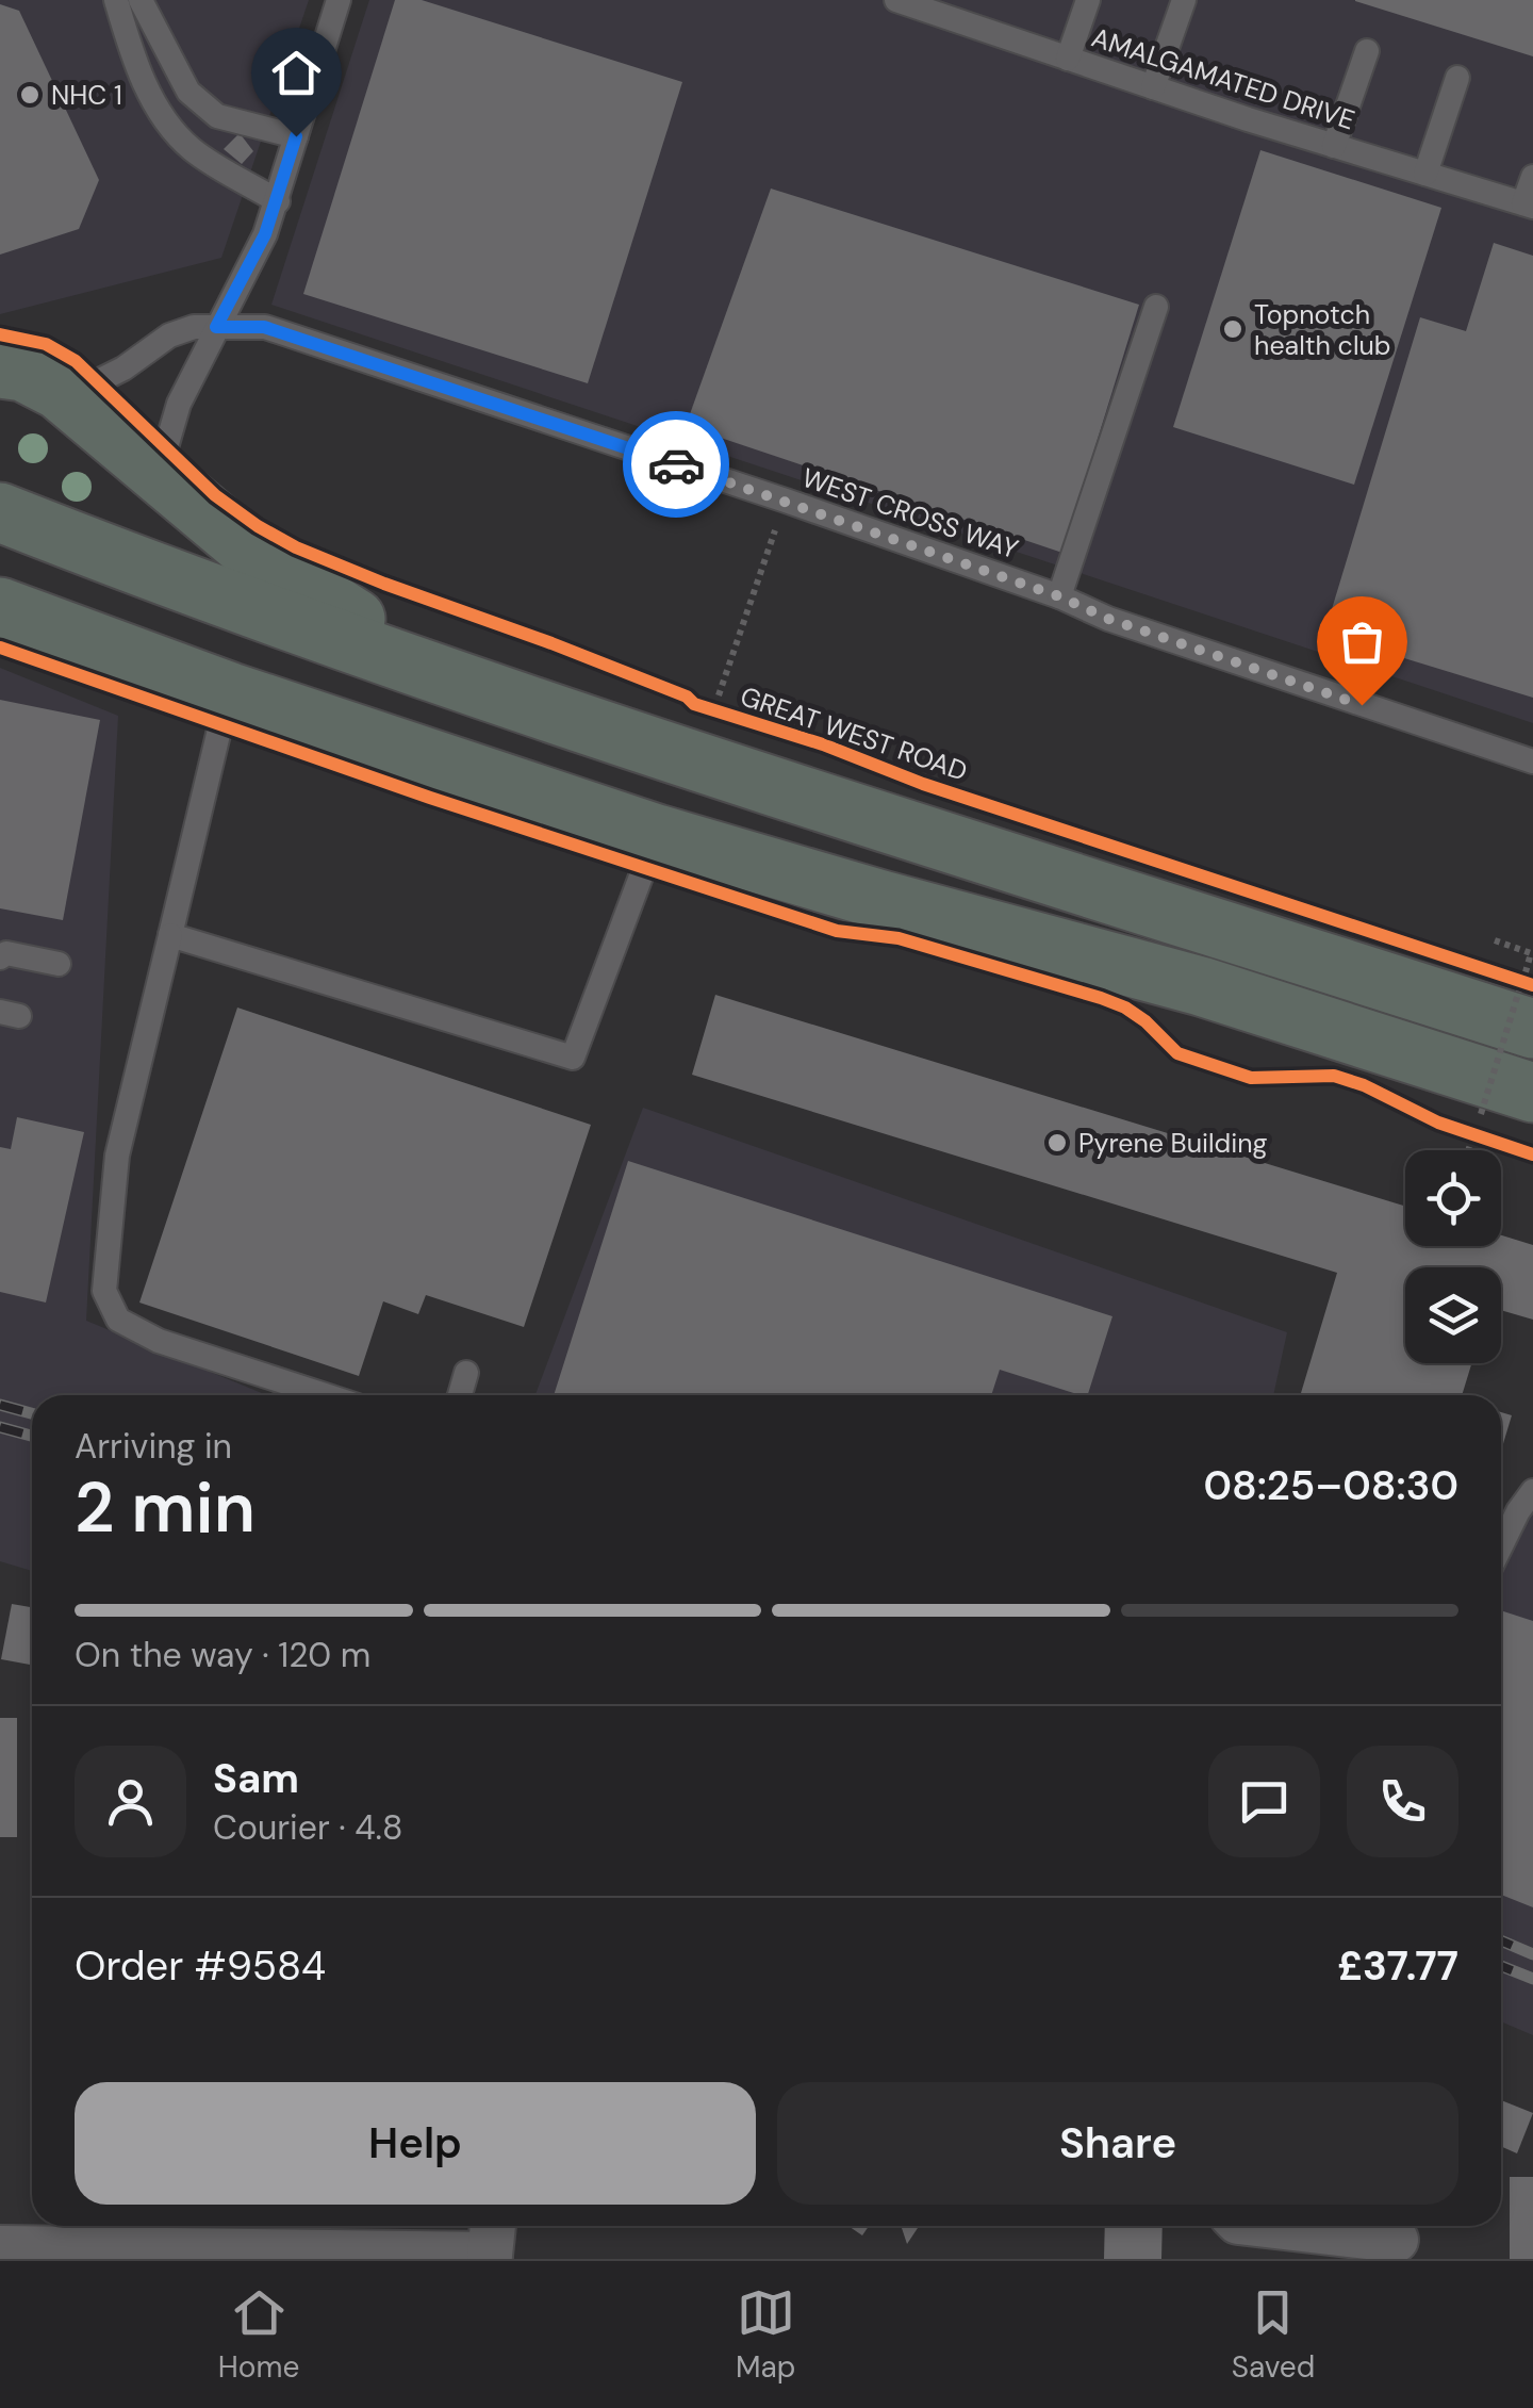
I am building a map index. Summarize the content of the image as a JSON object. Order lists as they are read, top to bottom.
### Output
{
  "streets": {
    "lane": ["AMALGAMATED DRIVE", "WEST CROSS WAY"],
    "cycle path": ["GREAT WEST ROAD"]
  },
  "places": ["NHC 1", "Topnotch health club", "Pyrene Building"],
  "page": {
    "heading": ["2 min", "Arriving in", "08:25–08:30"],
    "panel": [
      "Sam",
      "Courier · 4.8",
      "Order #9584",
      "£37.77"
    ],
    "bar": "On the way · 120 m",
    "buttons": ["Help", "Share"],
    "tabs": ["Home", "Map", "Saved"]
  }
}
